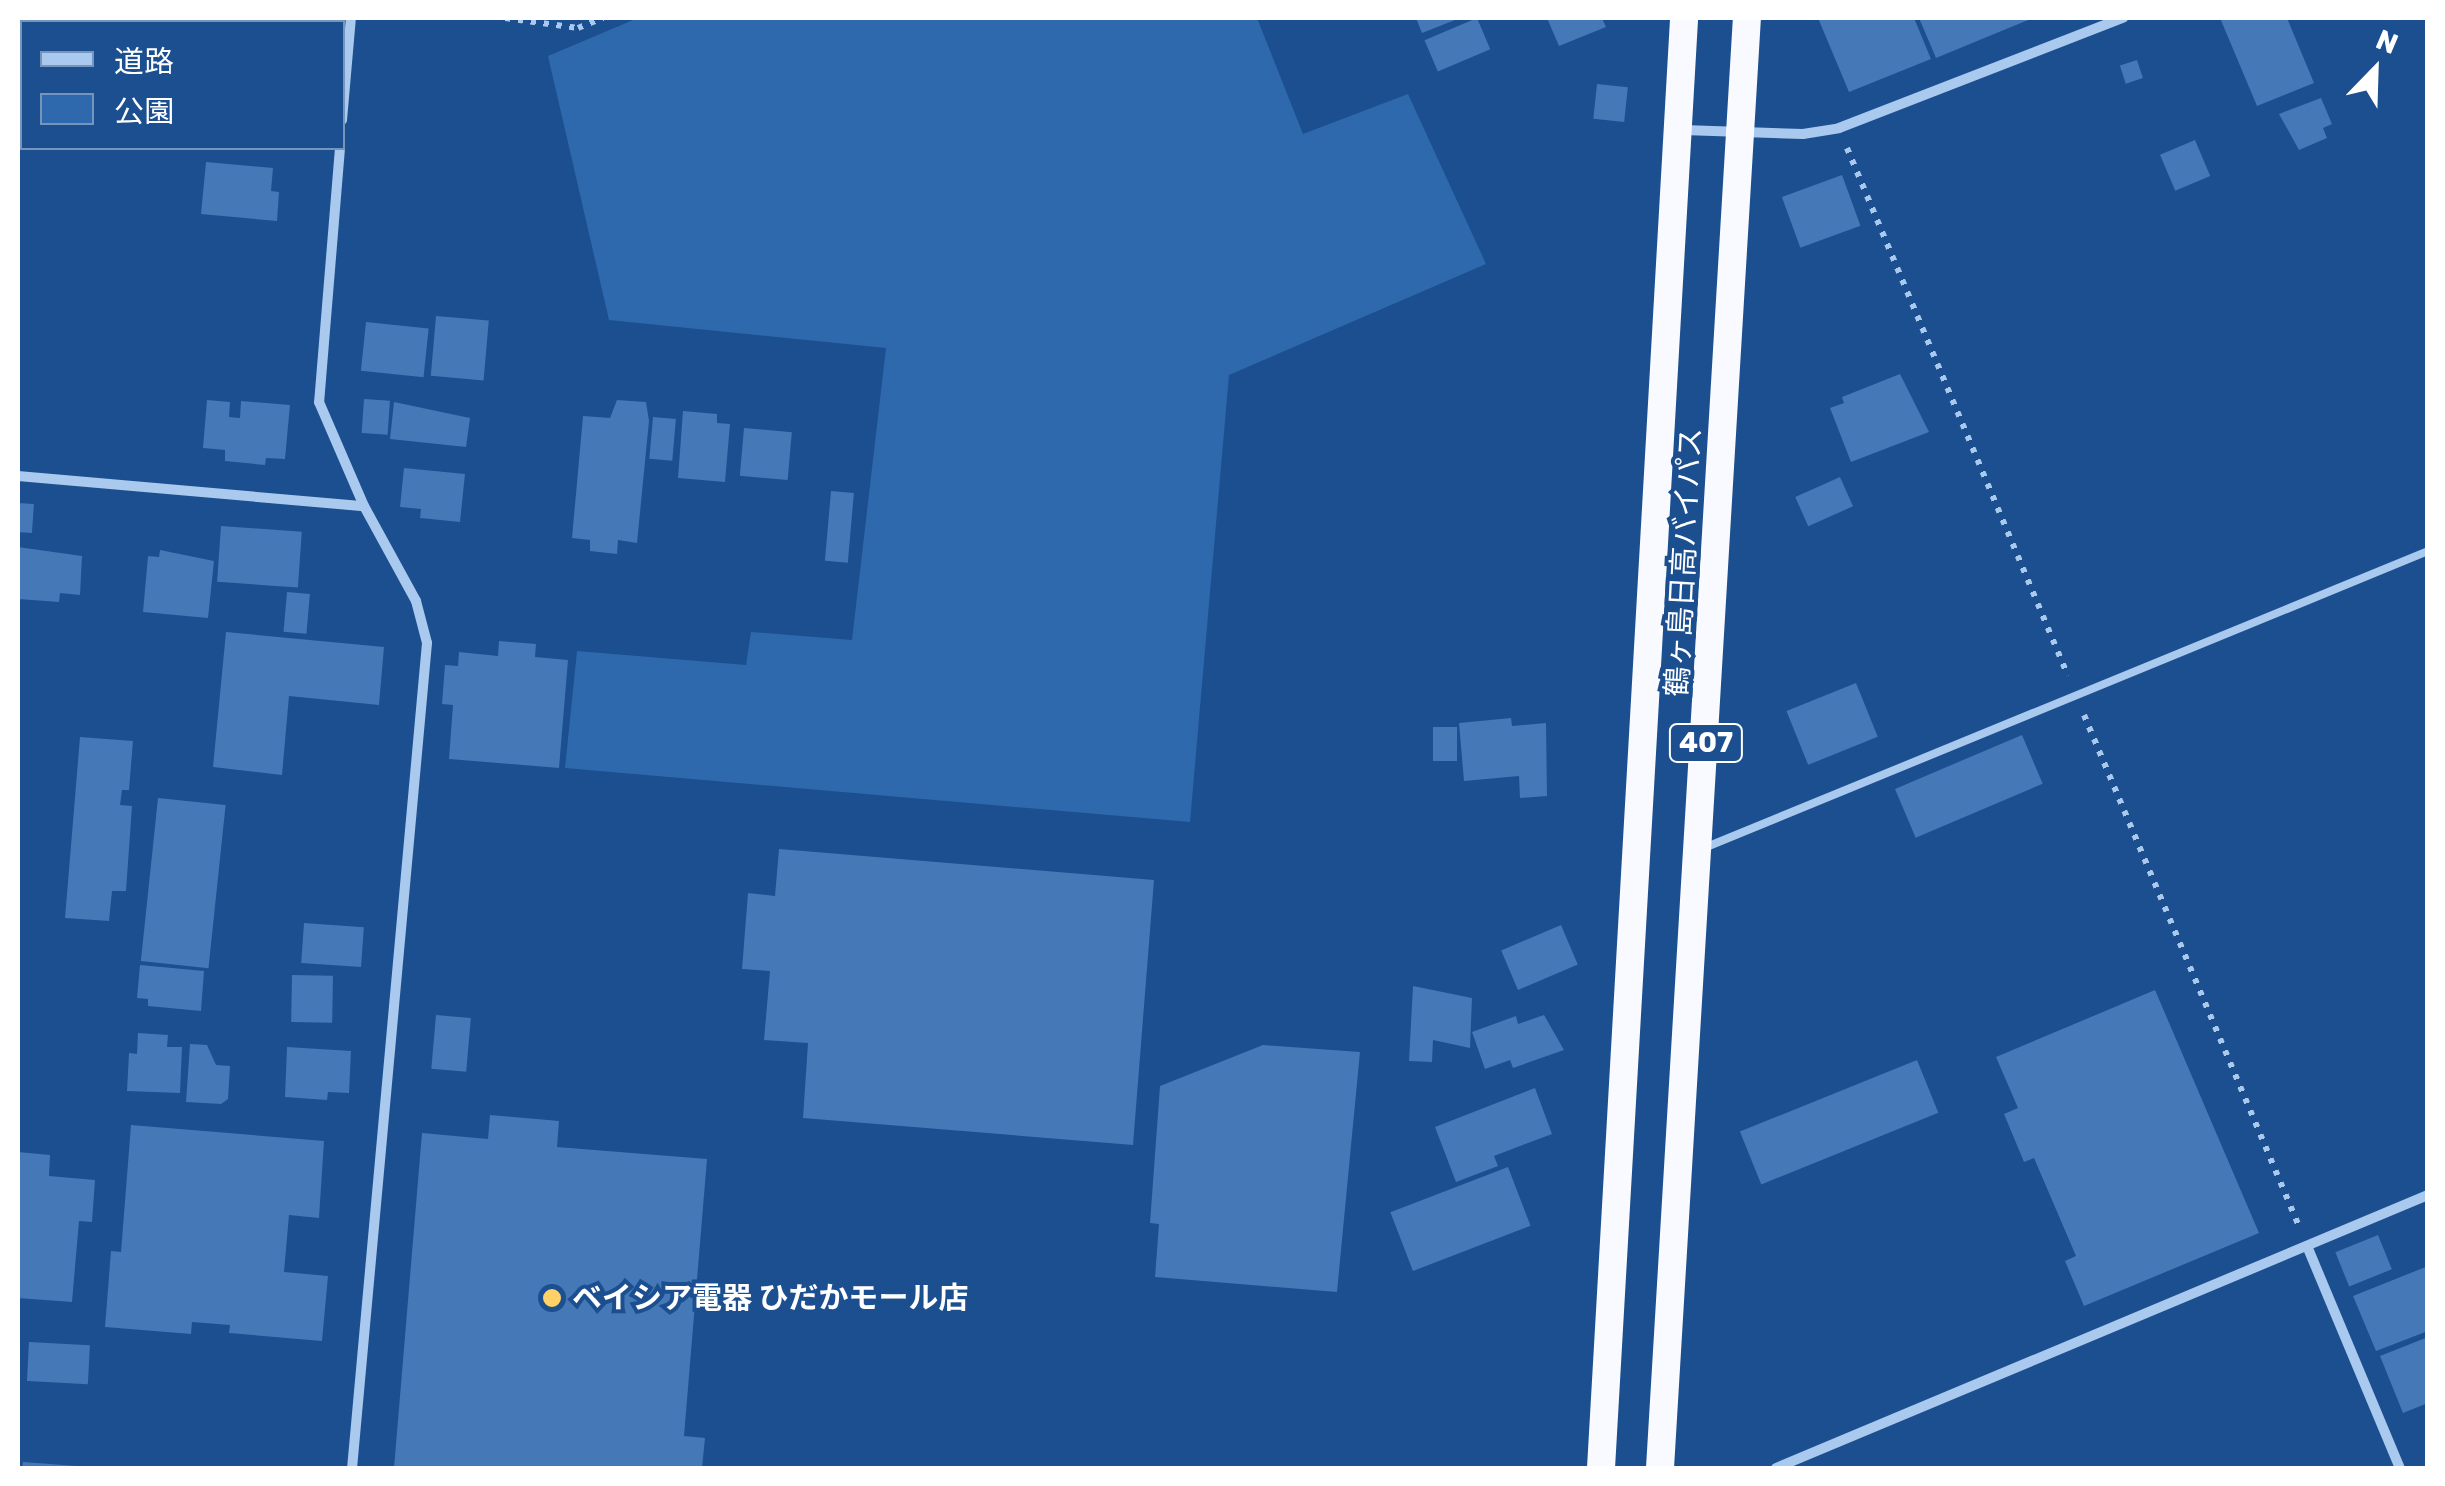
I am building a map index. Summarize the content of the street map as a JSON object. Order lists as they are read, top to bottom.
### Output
{
  "streets": {
    "highway": ["鶴ヶ島日高バイパス", "407"]
  },
  "places": ["ベイシア電器 ひだかモール店"],
  "legend": ["道路", "公園"],
  "north": "top right"
}
